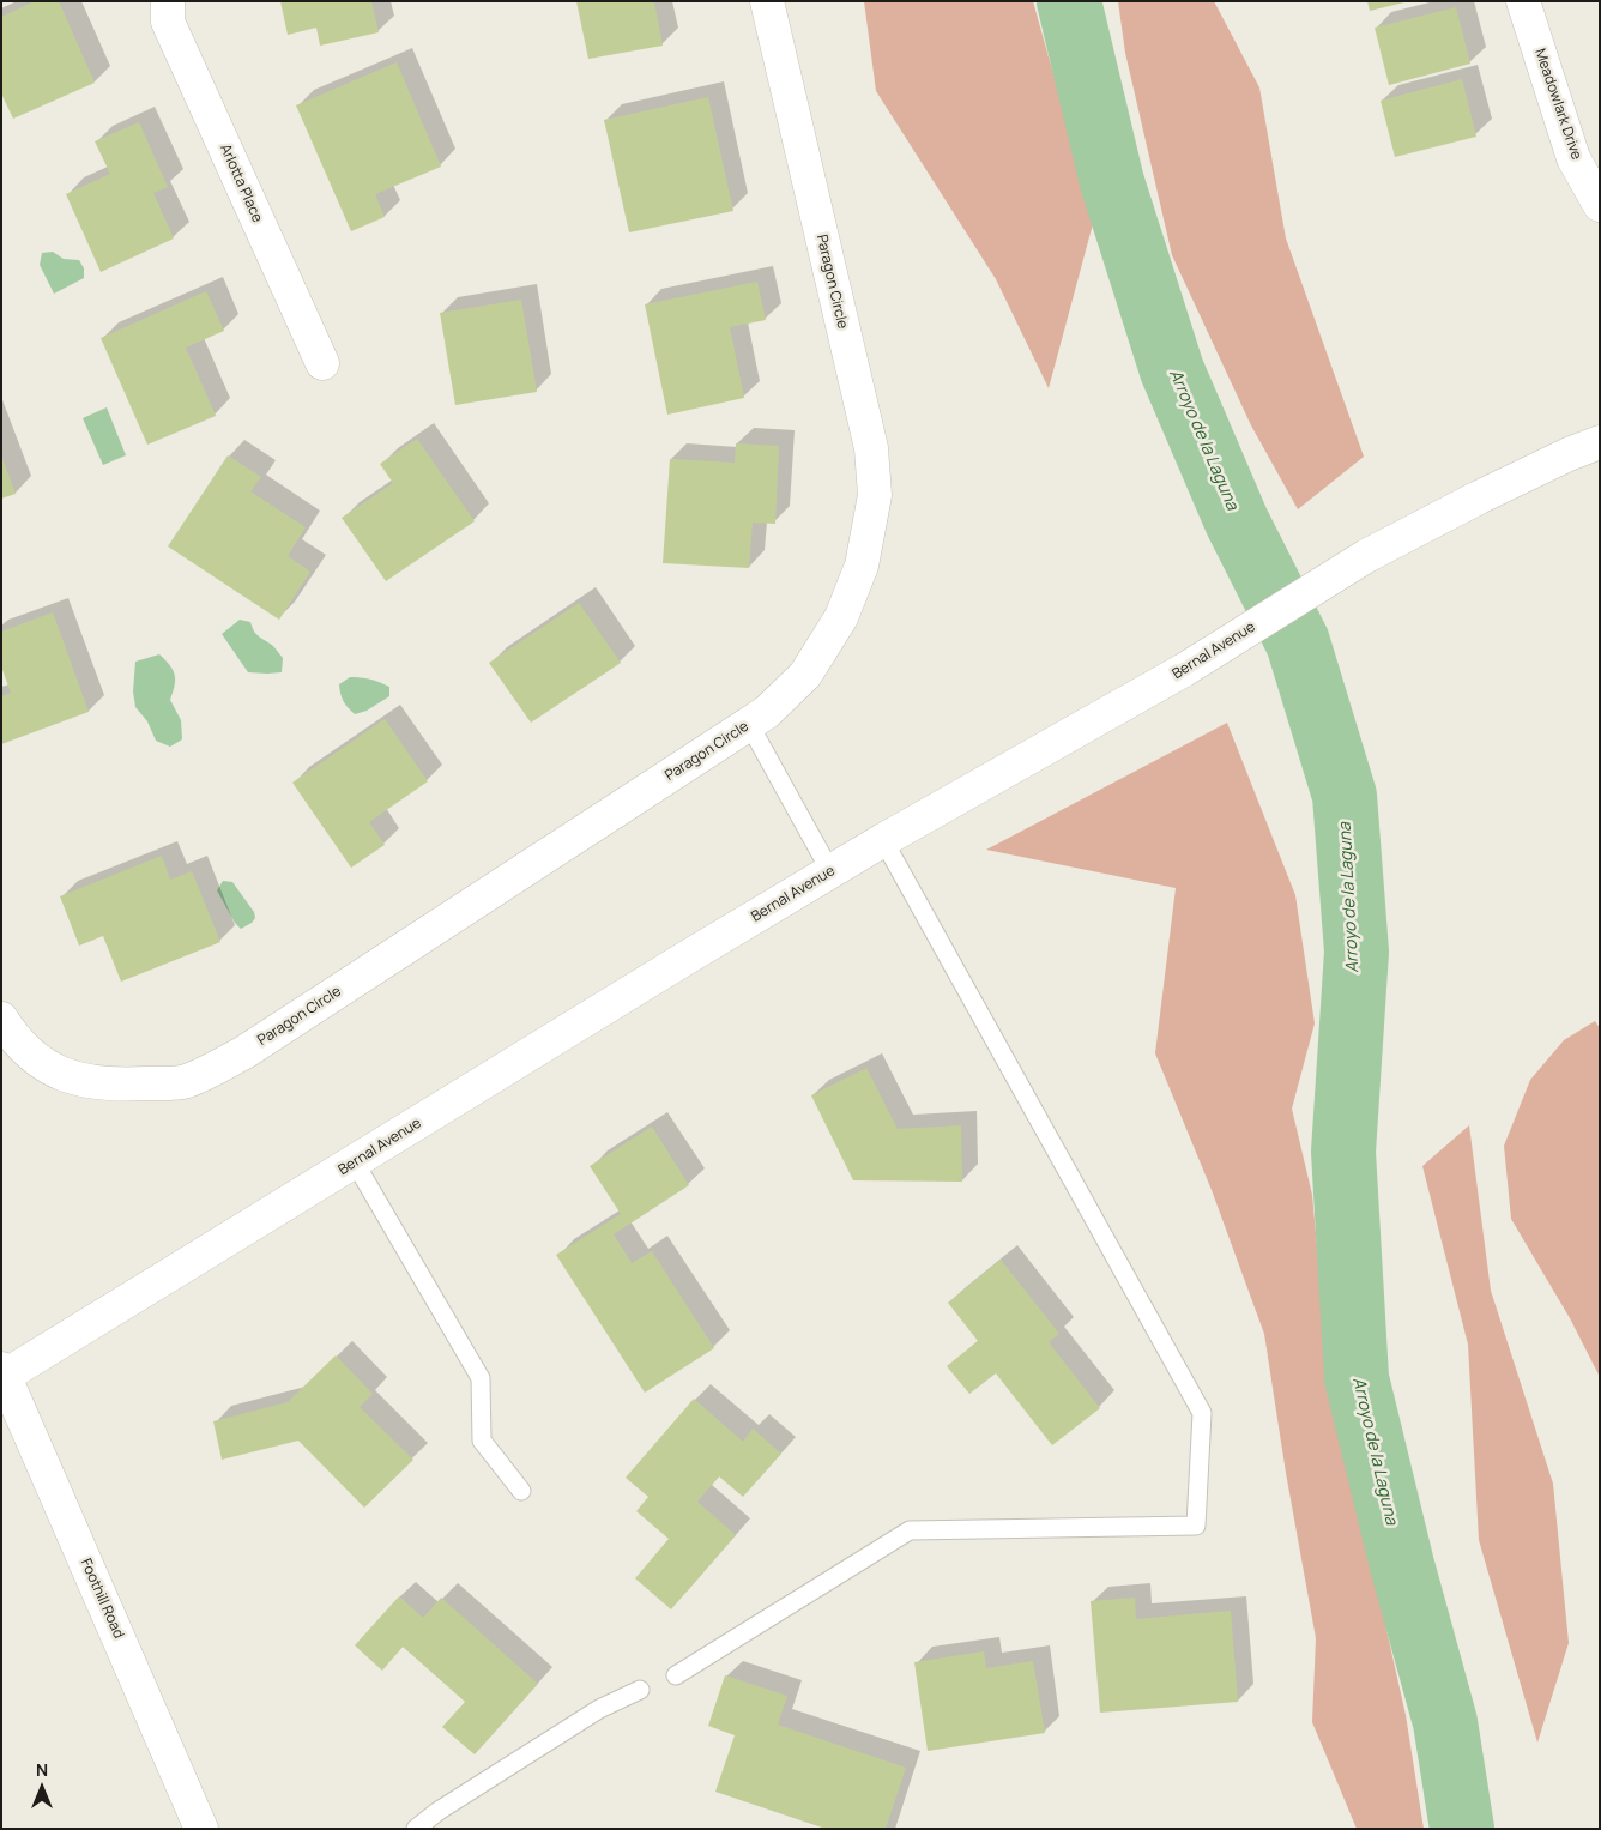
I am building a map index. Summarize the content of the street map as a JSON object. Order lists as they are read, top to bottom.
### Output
{
  "streets": {
    "main road": [
      "Meadowlark Drive",
      "Arlotta Place",
      "Paragon Circle",
      "Bernal Avenue",
      "Foothill Road"
    ]
  },
  "crossings": [
    ["Bernal Avenue", "Foothill Road"]
  ],
  "water": ["Arroyo de la Laguna"],
  "north": "top"
}
